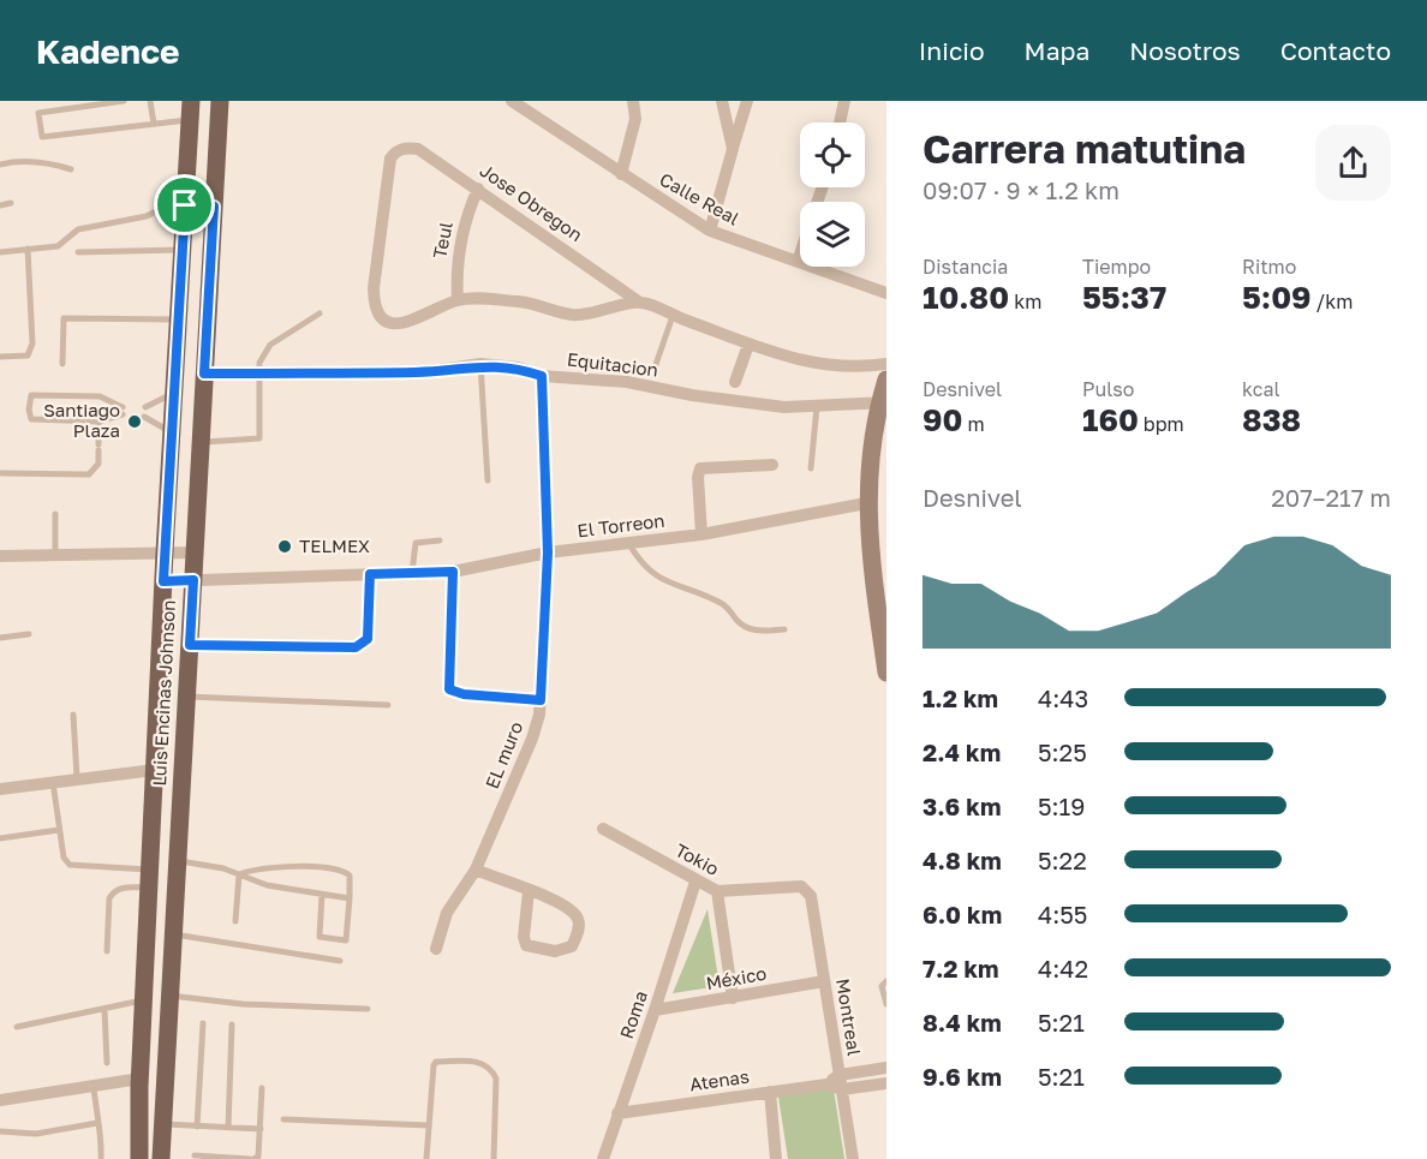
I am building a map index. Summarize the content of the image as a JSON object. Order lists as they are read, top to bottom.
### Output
{
  "streets": {
    "main road": ["Luis Encinas Johnson"],
    "street": [
      "Calle Real",
      "Jose Obregon",
      "Teul",
      "Equitacion",
      "El Torreon",
      "EL muro",
      "Tokio",
      "México",
      "Roma",
      "Montreal",
      "Atenas"
    ]
  },
  "crossings": [
    ["Jose Obregon", "Teul"],
    ["Equitacion", "Luis Encinas Johnson"],
    ["Equitacion", "EL muro"],
    ["El Torreon", "Luis Encinas Johnson"],
    ["El Torreon", "EL muro"],
    ["Tokio", "México"],
    ["Tokio", "Roma"],
    ["Tokio", "Montreal"],
    ["México", "Roma"],
    ["México", "Montreal"],
    ["Roma", "Atenas"],
    ["Montreal", "Atenas"]
  ],
  "places": ["Santiago Plaza", "TELMEX"],
  "page": {
    "header": "Kadence",
    "nav": [
      "Inicio",
      "Mapa",
      "Nosotros",
      "Contacto"
    ],
    "heading": ["Carrera matutina", "09:07 · 9 × 1.2 km"],
    "stats": [
      ["Distancia", "10.80 km"],
      ["Tiempo", "55:37"],
      ["Ritmo", "5:09 /km"],
      ["Desnivel", "90 m"],
      ["Pulso", "160 bpm"],
      ["kcal", "838"]
    ],
    "chart": ["Desnivel", "207–217 m"],
    "list": [
      {
        "name": "1.2 km",
        "note": "4:43"
      },
      {
        "name": "2.4 km",
        "note": "5:25"
      },
      {
        "name": "3.6 km",
        "note": "5:19"
      },
      {
        "name": "4.8 km",
        "note": "5:22"
      },
      {
        "name": "6.0 km",
        "note": "4:55"
      },
      {
        "name": "7.2 km",
        "note": "4:42"
      },
      {
        "name": "8.4 km",
        "note": "5:21"
      },
      {
        "name": "9.6 km",
        "note": "5:21"
      }
    ]
  }
}
